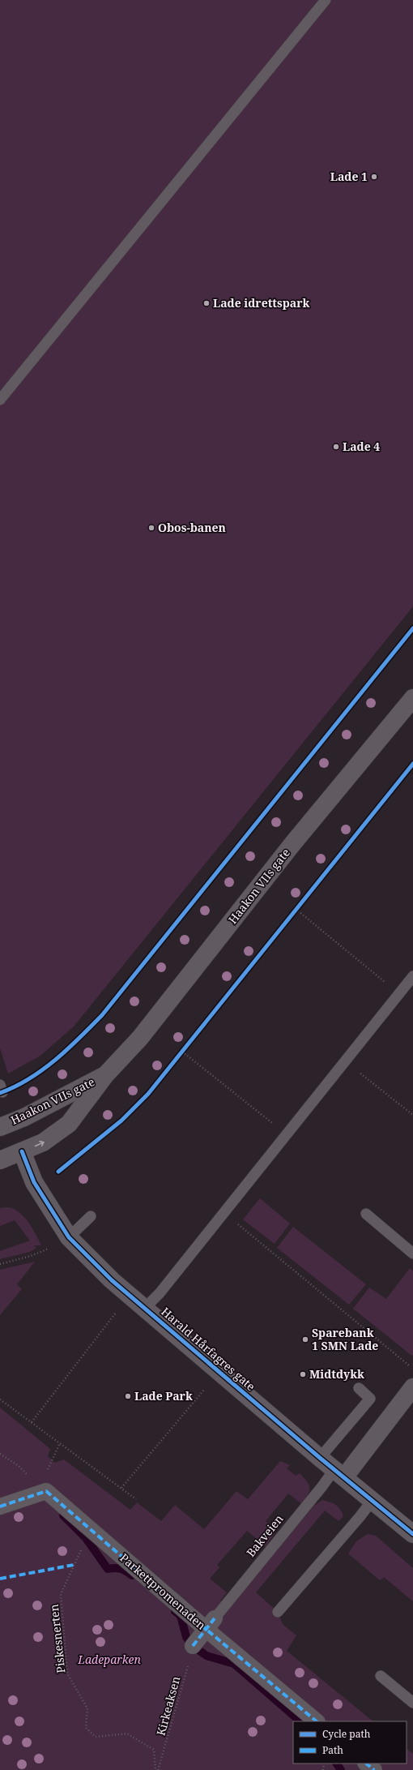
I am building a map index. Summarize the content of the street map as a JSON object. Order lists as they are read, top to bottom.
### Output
{
  "streets": {
    "main road": ["Haakon VIIs gate", "Harald Hårfagres gate"],
    "street": ["Parkettpromenaden"],
    "lane": ["Bakveien"],
    "path": ["Piskesnerten", "Kirkeaksen"]
  },
  "crossings": [
    ["Haakon VIIs gate", "Harald Hårfagres gate"],
    ["Harald Hårfagres gate", "Bakveien"],
    ["Bakveien", "Parkettpromenaden"],
    ["Parkettpromenaden", "Piskesnerten"]
  ],
  "parks": ["Ladeparken"],
  "places": [
    "Lade 1",
    "Lade idrettspark",
    "Lade 4",
    "Obos-banen",
    "Sparebank 1 SMN Lade",
    "Midtdykk",
    "Lade Park"
  ],
  "legend": ["Cycle path", "Path"]
}
